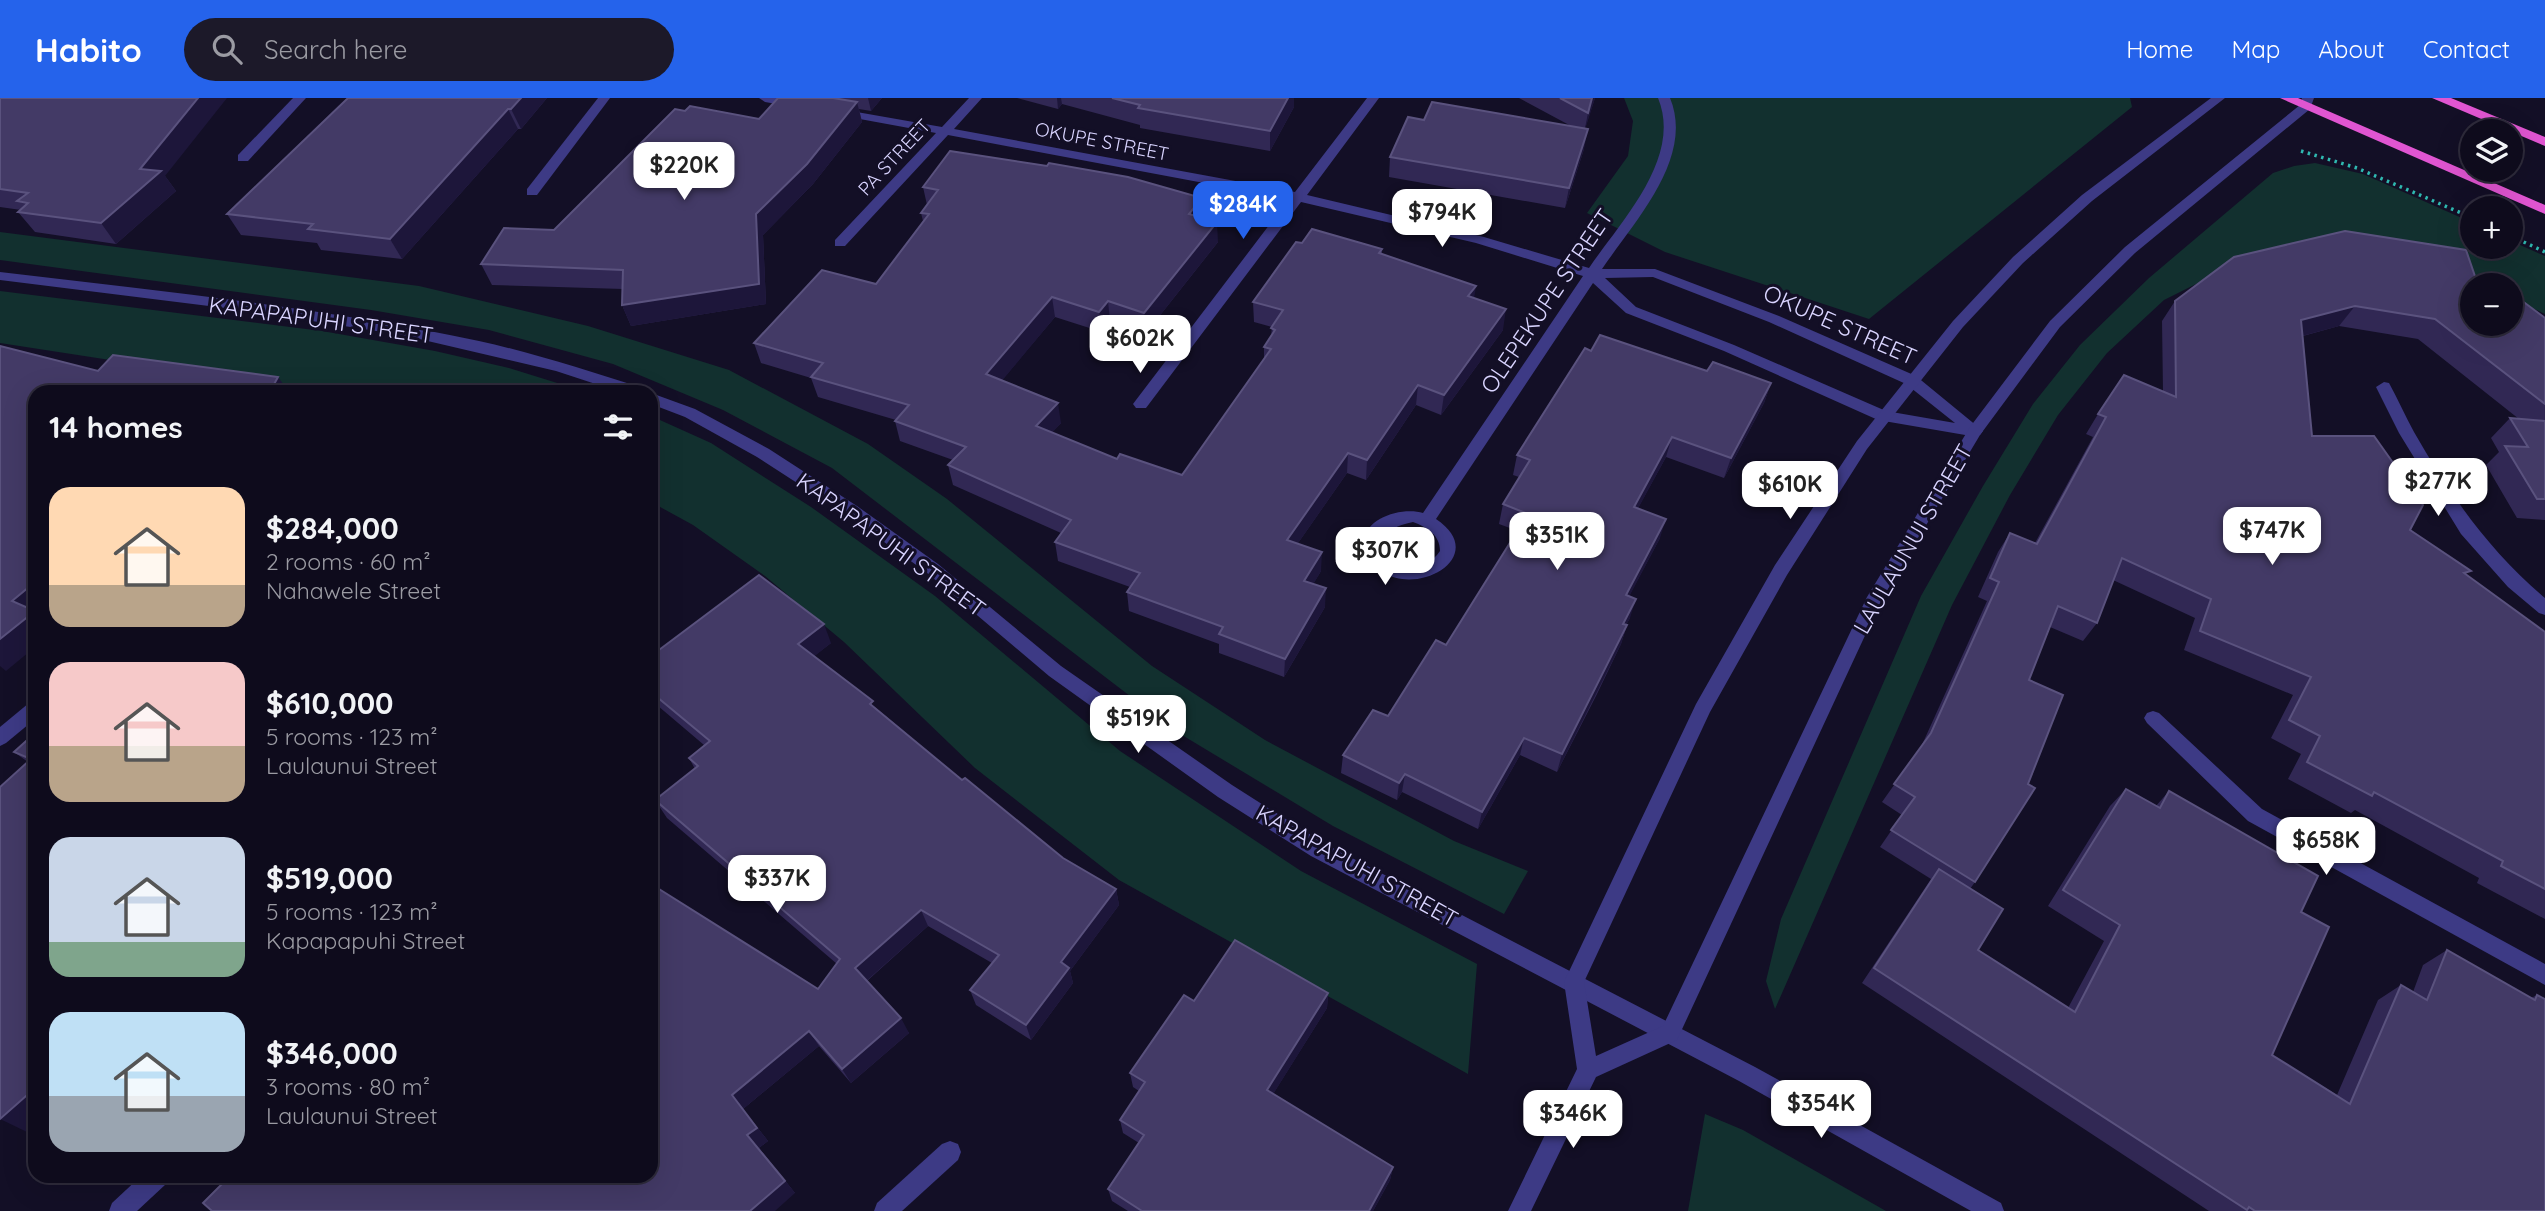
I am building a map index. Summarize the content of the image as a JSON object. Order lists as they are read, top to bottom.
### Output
{
  "streets": {
    "street": [
      "OKUPE STREET",
      "PA STREET",
      "OLEPEKUPE STREET",
      "KAPAPAPUHI STREET",
      "LAULAUNUI STREET"
    ]
  },
  "crossings": [
    ["OKUPE STREET", "PA STREET"],
    ["OKUPE STREET", "OLEPEKUPE STREET"],
    ["OKUPE STREET", "LAULAUNUI STREET"],
    ["KAPAPAPUHI STREET", "LAULAUNUI STREET"]
  ],
  "page": {
    "header": "Habito",
    "search": "Search here",
    "nav": [
      "Home",
      "Map",
      "About",
      "Contact"
    ],
    "map_buttons": ["+", "−"],
    "price": [
      "$220K",
      "$284K",
      "$794K",
      "$602K",
      "$277K",
      "$610K",
      "$747K",
      "$351K",
      "$307K",
      "$519K",
      "$658K",
      "$337K",
      "$354K",
      "$346K"
    ],
    "heading": "14 homes",
    "list": [
      {
        "name": "$284,000",
        "note": "2 rooms · 60 m² · Nahawele Street"
      },
      {
        "name": "$610,000",
        "note": "5 rooms · 123 m² · Laulaunui Street"
      },
      {
        "name": "$519,000",
        "note": "5 rooms · 123 m² · Kapapapuhi Street"
      },
      {
        "name": "$346,000",
        "note": "3 rooms · 80 m² · Laulaunui Street"
      }
    ]
  }
}
